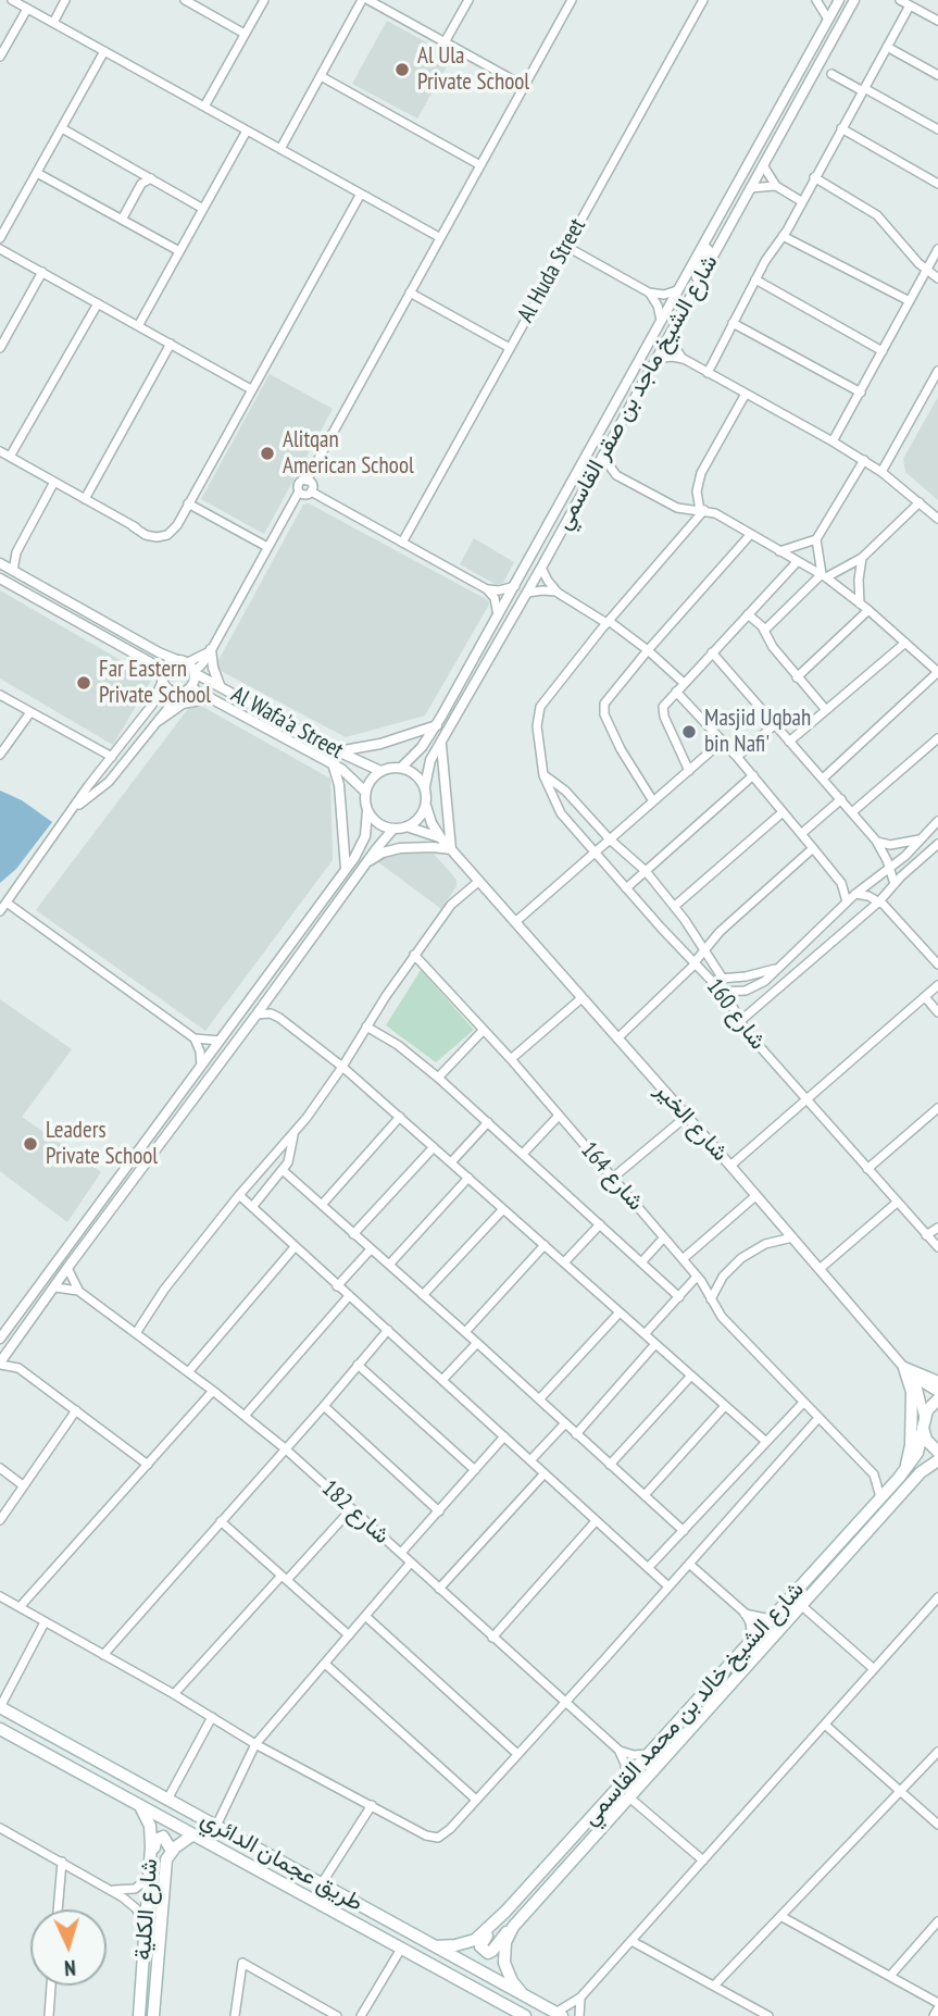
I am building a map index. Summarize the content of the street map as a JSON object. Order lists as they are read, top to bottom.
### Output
{
  "streets": {
    "main road": ["شارع الشيخ خالد بن محمد القاسمي", "طريق عجمان الدائري", "شارع الكلية"],
    "street": [
      "Al Huda Street",
      "شارع الشيخ ماجد بن صقر القاسمي",
      "Al Wafa'a Street",
      "شارع 160",
      "شارع الخير",
      "شارع 164",
      "شارع 182"
    ]
  },
  "crossings": [
    ["Al Huda Street", "شارع الشيخ ماجد بن صقر القاسمي"],
    ["Al Huda Street", "Al Wafa'a Street"],
    ["شارع الشيخ ماجد بن صقر القاسمي", "Al Wafa'a Street"],
    ["شارع الشيخ ماجد بن صقر القاسمي", "شارع الخير"],
    ["Al Wafa'a Street", "شارع الخير"],
    ["شارع الخير", "شارع الشيخ خالد بن محمد القاسمي"],
    ["شارع الشيخ خالد بن محمد القاسمي", "طريق عجمان الدائري"],
    ["طريق عجمان الدائري", "شارع الكلية"]
  ],
  "places": [
    "Al Ula Private School",
    "Alitqan American School",
    "Far Eastern Private School",
    "Masjid Uqbah bin Nafi'",
    "Leaders Private School"
  ],
  "north": "bottom"
}
